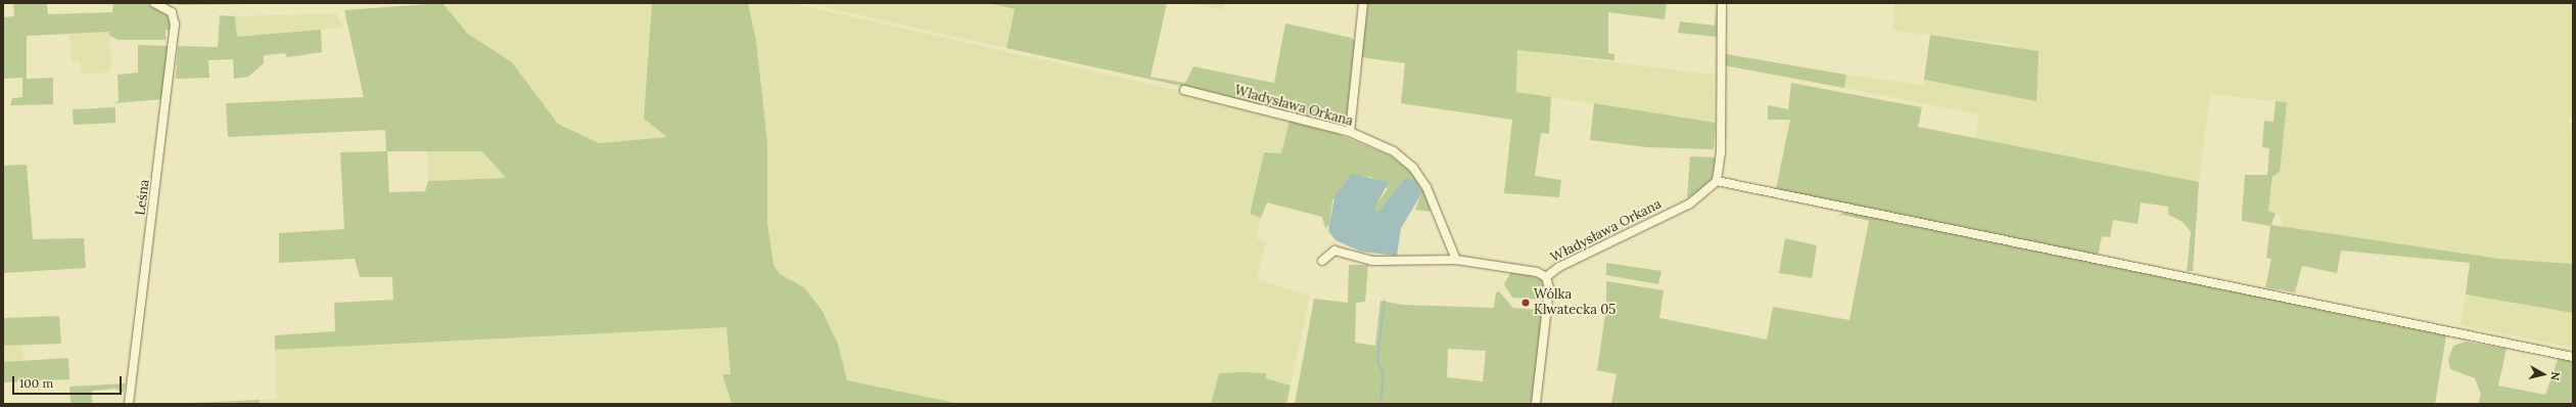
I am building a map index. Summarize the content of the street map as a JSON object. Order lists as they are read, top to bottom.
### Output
{
  "streets": {
    "street": ["Władysława Orkana", "Leśna"]
  },
  "places": ["Wólka Klwatecka 05"],
  "scale_bar": "100 m",
  "north": "right"
}
